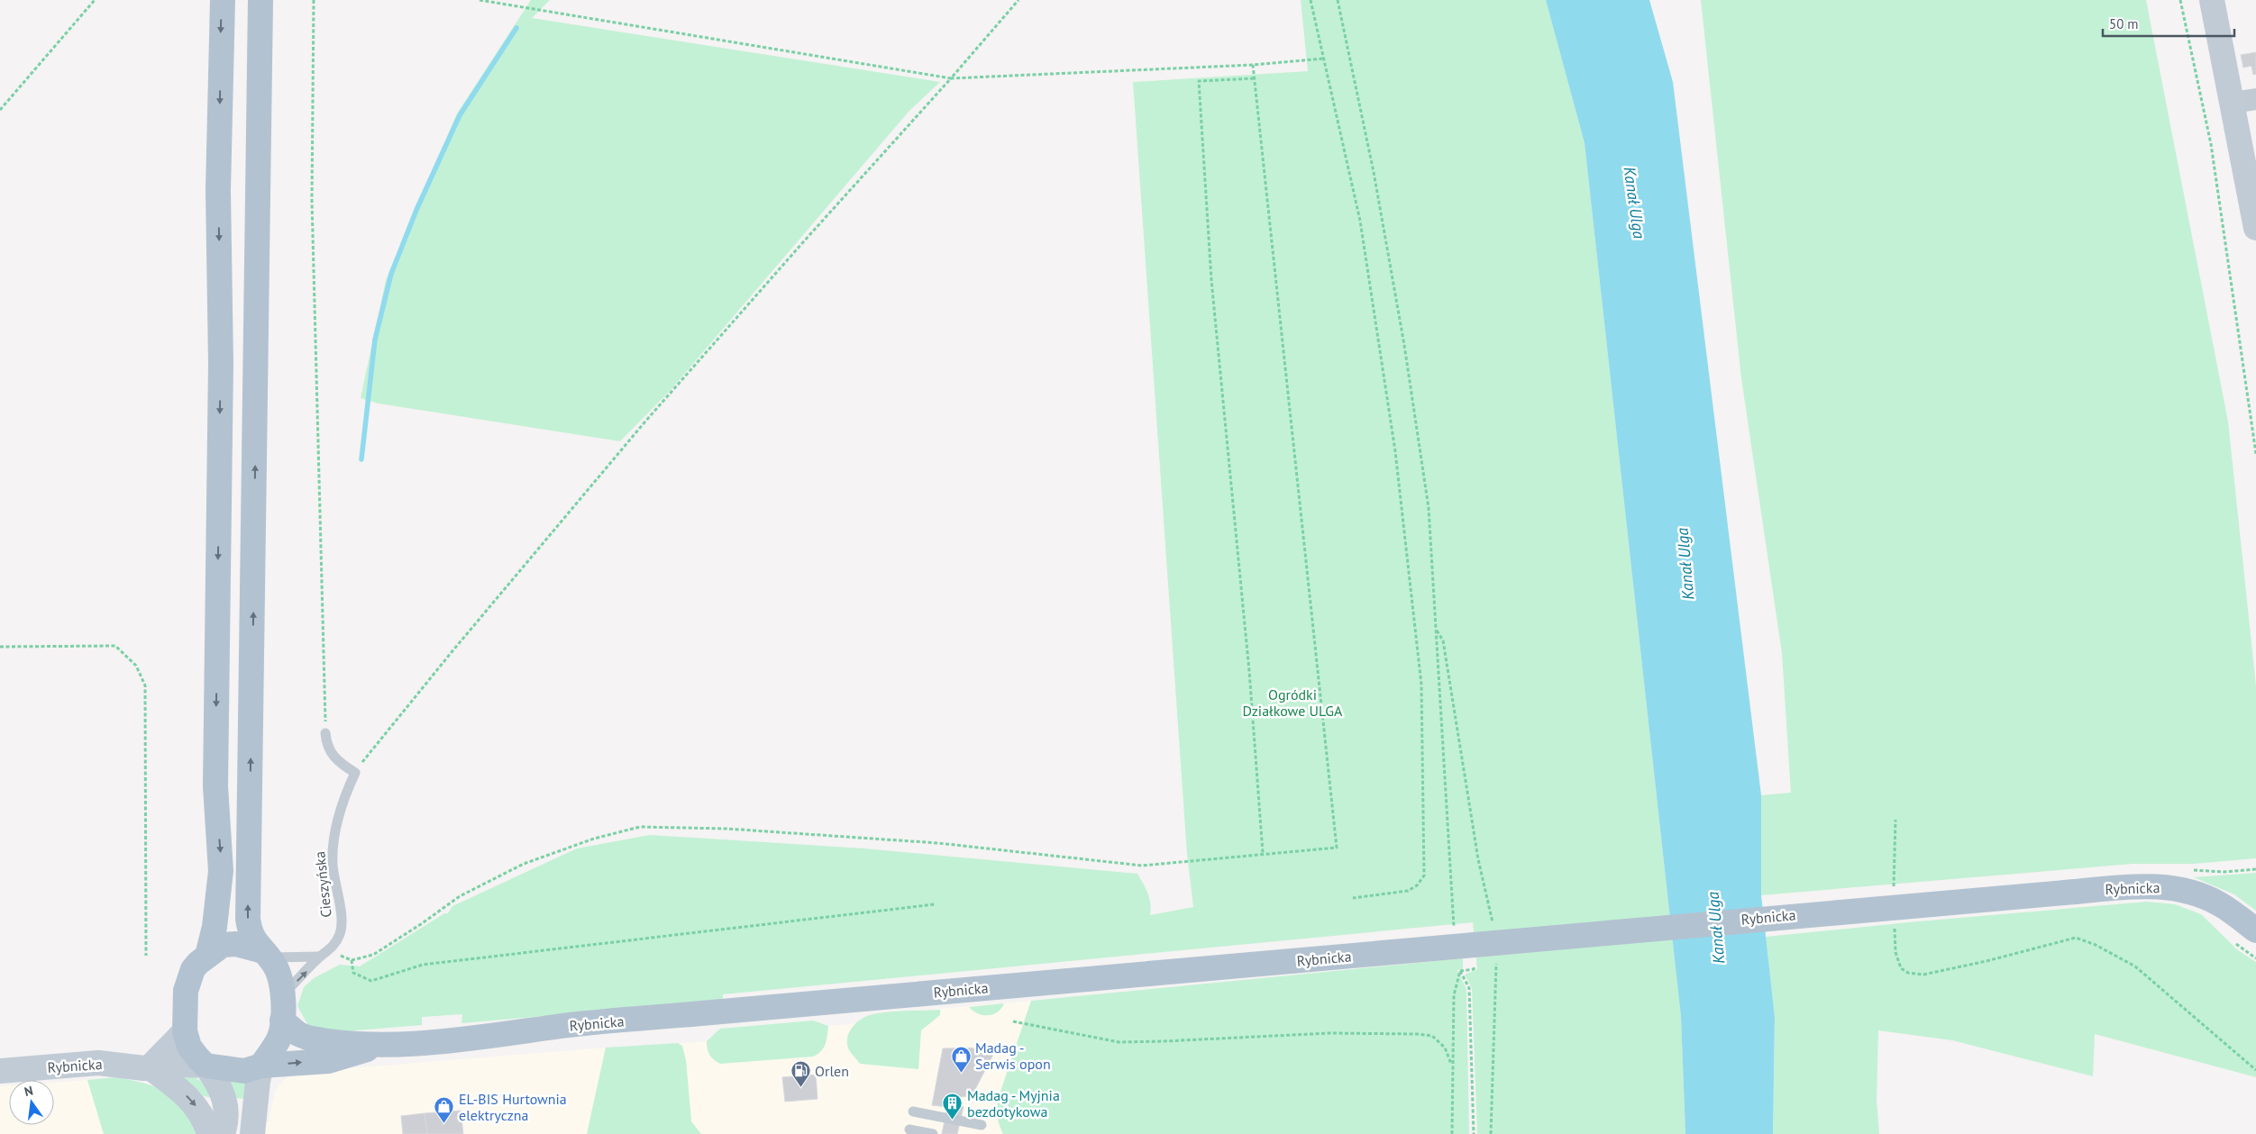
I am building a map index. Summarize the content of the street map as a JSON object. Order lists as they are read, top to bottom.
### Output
{
  "streets": {
    "main road": ["Rybnicka"],
    "lane": ["Cieszyńska"]
  },
  "crossings": [
    ["Cieszyńska", "Rybnicka"]
  ],
  "water": ["Kanał Ulga"],
  "parks": ["Ogródki Działkowe ULGA"],
  "places": {
    "shop": ["Madag - Serwis opon", "EL-BIS Hurtownia elektryczna"],
    "fuel station": ["Orlen"],
    "building": ["Madag - Myjnia bezdotykowa"]
  },
  "scale_bar": "50 m",
  "north": "top"
}
